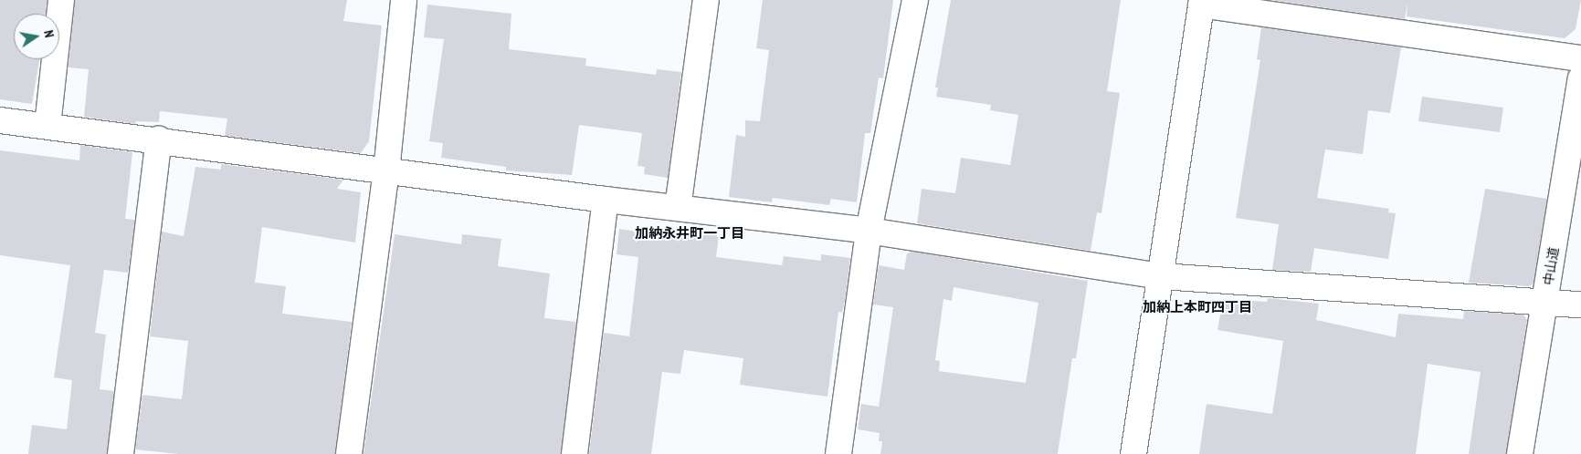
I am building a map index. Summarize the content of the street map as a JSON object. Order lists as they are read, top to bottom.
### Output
{
  "streets": {
    "street": ["中山道"]
  },
  "districts": ["加納永井町一丁目", "加納上本町四丁目"],
  "north": "right"
}
